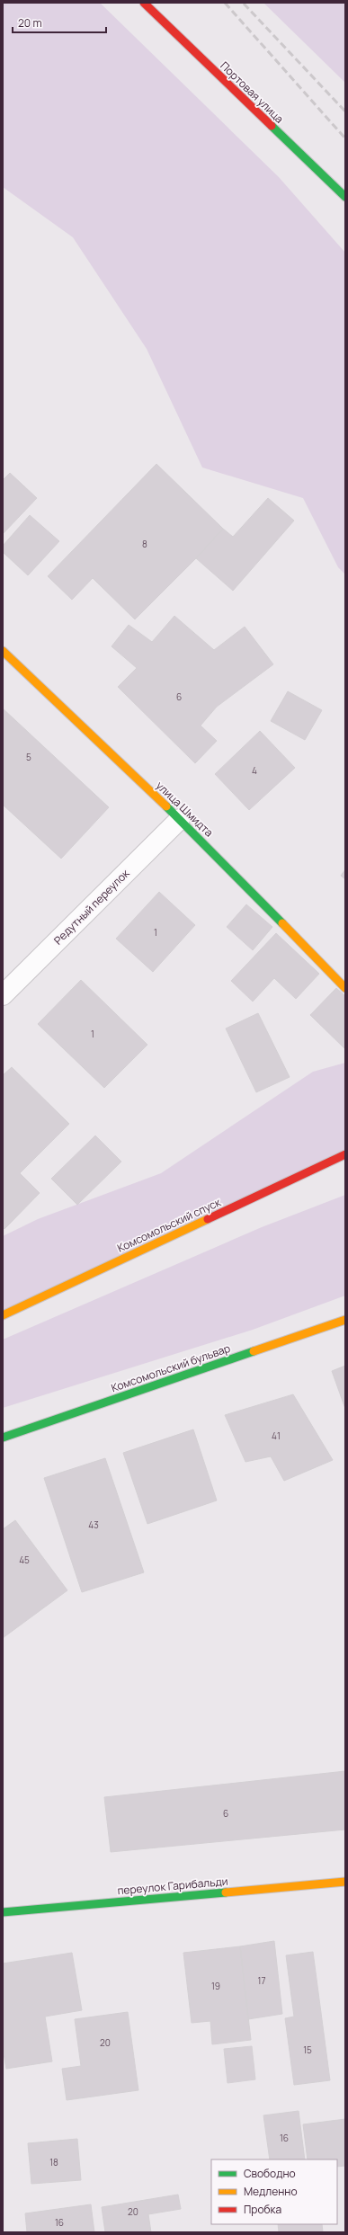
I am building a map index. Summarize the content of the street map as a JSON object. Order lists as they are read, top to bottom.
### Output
{
  "streets": {
    "street": [
      "Портовая улица",
      "улица Шмидта",
      "Редутный переулок",
      "Комсомольский спуск",
      "Комсомольский бульвар",
      "переулок Гарибальди"
    ]
  },
  "crossings": [
    ["улица Шмидта", "Редутный переулок"]
  ],
  "house_numbers": [
    "8",
    "6",
    "5",
    "4",
    "1",
    "1",
    "41",
    "43",
    "45",
    "6",
    "17",
    "19",
    "20",
    "15",
    "16",
    "18",
    "20",
    "16"
  ],
  "legend": ["Свободно", "Медленно", "Пробка"],
  "scale_bar": "20 m"
}
